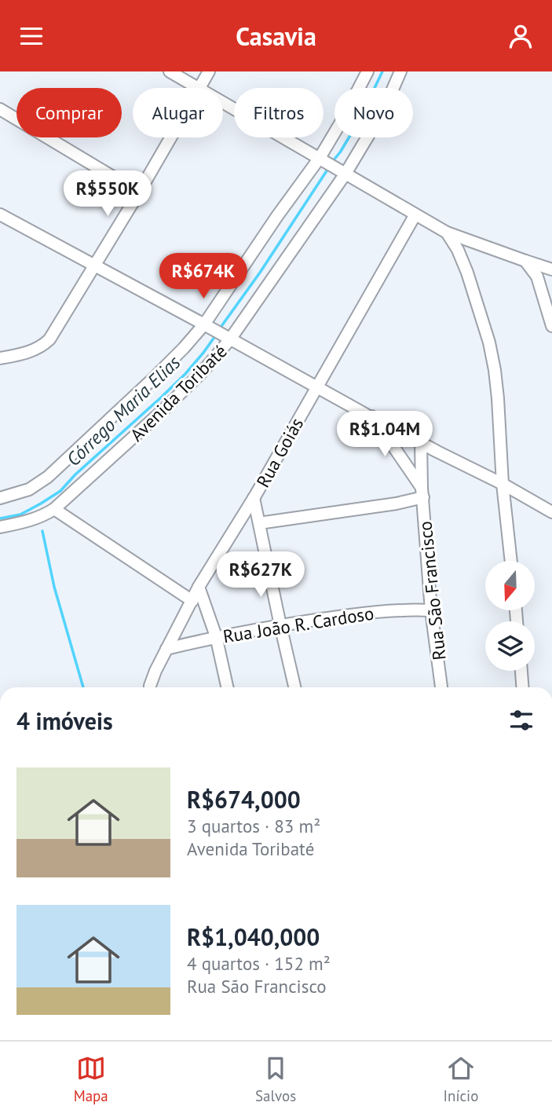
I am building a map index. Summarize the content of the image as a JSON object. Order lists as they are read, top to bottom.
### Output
{
  "streets": {
    "street": [
      "Avenida Toribaté",
      "Rua Goiás",
      "Rua São Francisco",
      "Rua João R. Cardoso"
    ]
  },
  "crossings": [
    ["Rua Goiás", "Rua João R. Cardoso"],
    ["Rua São Francisco", "Rua João R. Cardoso"]
  ],
  "water": ["Córrego Maria Elias"],
  "north": "bottom",
  "page": {
    "header": "Casavia",
    "chip": [
      "Comprar",
      "Alugar",
      "Filtros",
      "Novo"
    ],
    "price": [
      "R$550K",
      "R$674K",
      "R$1.04M",
      "R$627K"
    ],
    "heading": "4 imóveis",
    "list": [
      {
        "name": "R$674,000",
        "note": "3 quartos · 83 m² · Avenida Toribaté"
      },
      {
        "name": "R$1,040,000",
        "note": "4 quartos · 152 m² · Rua São Francisco"
      }
    ],
    "tabs": ["Mapa", "Salvos", "Início"]
  }
}
